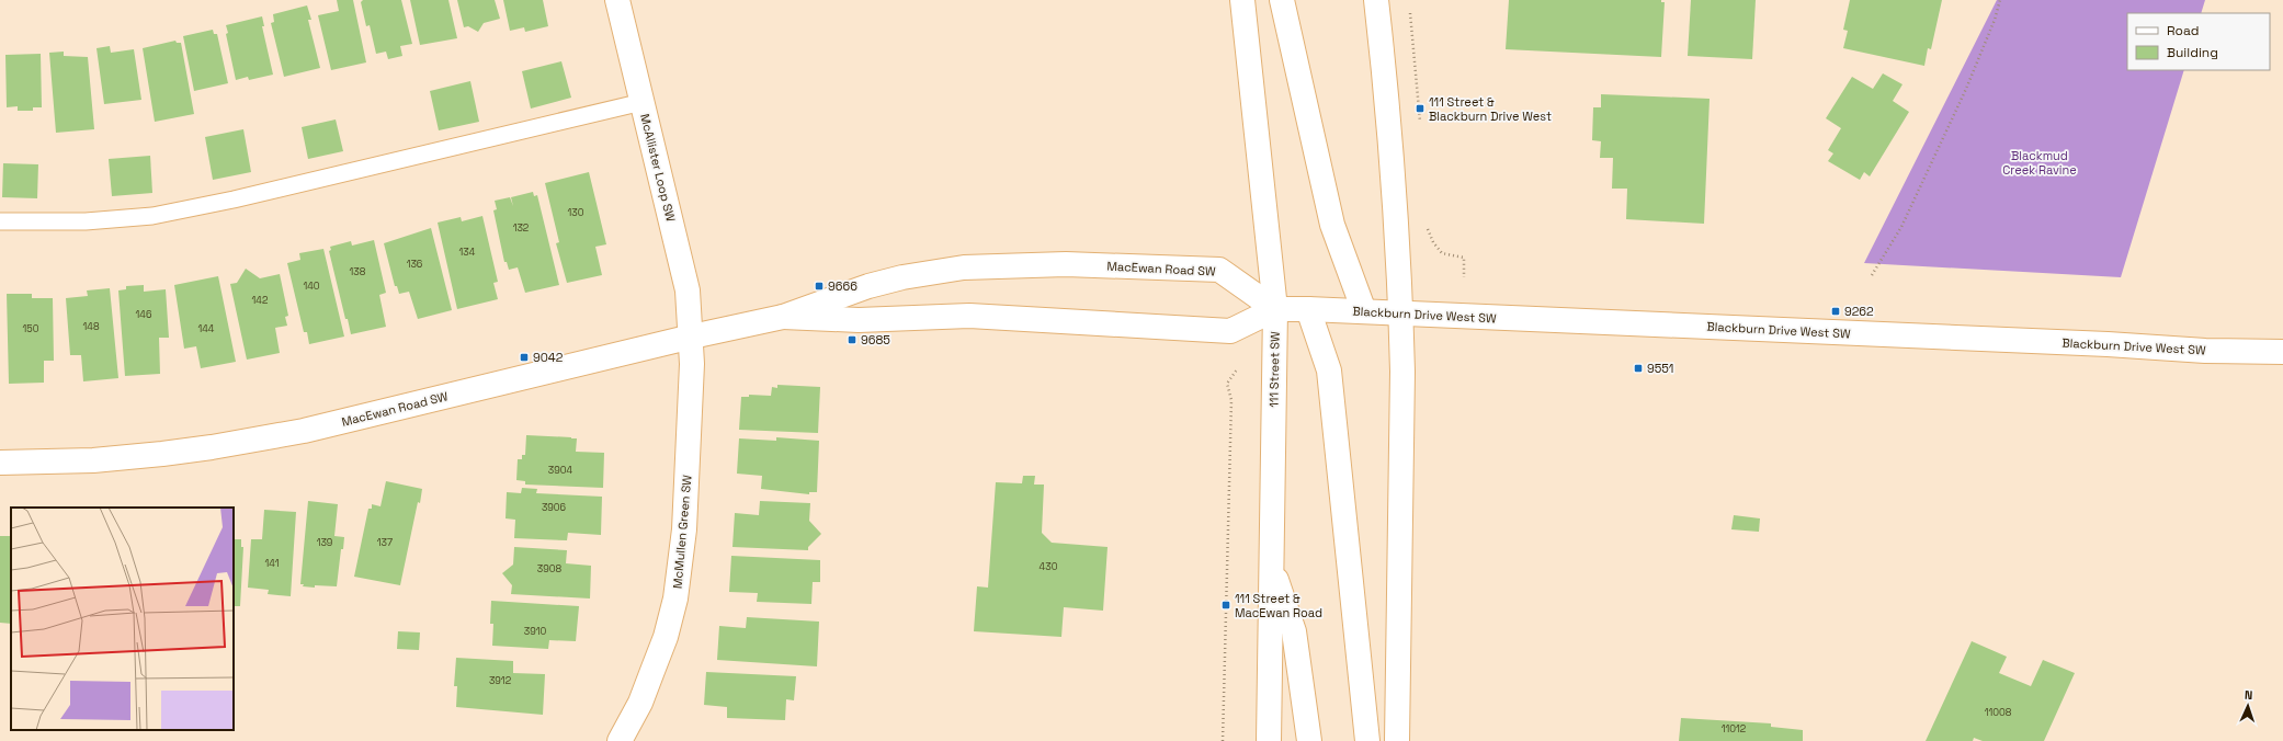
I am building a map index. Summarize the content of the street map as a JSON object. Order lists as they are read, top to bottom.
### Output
{
  "streets": {
    "street": [
      "McAllister Loop SW",
      "MacEwan Road SW",
      "Blackburn Drive West SW",
      "111 Street SW",
      "McMullen Green SW"
    ]
  },
  "crossings": [
    ["McAllister Loop SW", "MacEwan Road SW"],
    ["McAllister Loop SW", "McMullen Green SW"],
    ["MacEwan Road SW", "Blackburn Drive West SW"],
    ["MacEwan Road SW", "111 Street SW"],
    ["MacEwan Road SW", "McMullen Green SW"],
    ["Blackburn Drive West SW", "111 Street SW"]
  ],
  "parks": ["Blackmud Creek Ravine"],
  "places": {
    "transit": [
      "111 Street & Blackburn Drive West",
      "9666",
      "9262",
      "9685",
      "9042",
      "9551",
      "111 Street & MacEwan Road"
    ]
  },
  "house_numbers": [
    "130",
    "132",
    "134",
    "136",
    "138",
    "140",
    "142",
    "146",
    "148",
    "150",
    "144",
    "3904",
    "3906",
    "139",
    "137",
    "141",
    "430",
    "3908",
    "3910",
    "3912",
    "11008",
    "11012"
  ],
  "legend": ["Road", "Building"],
  "north": "top"
}
